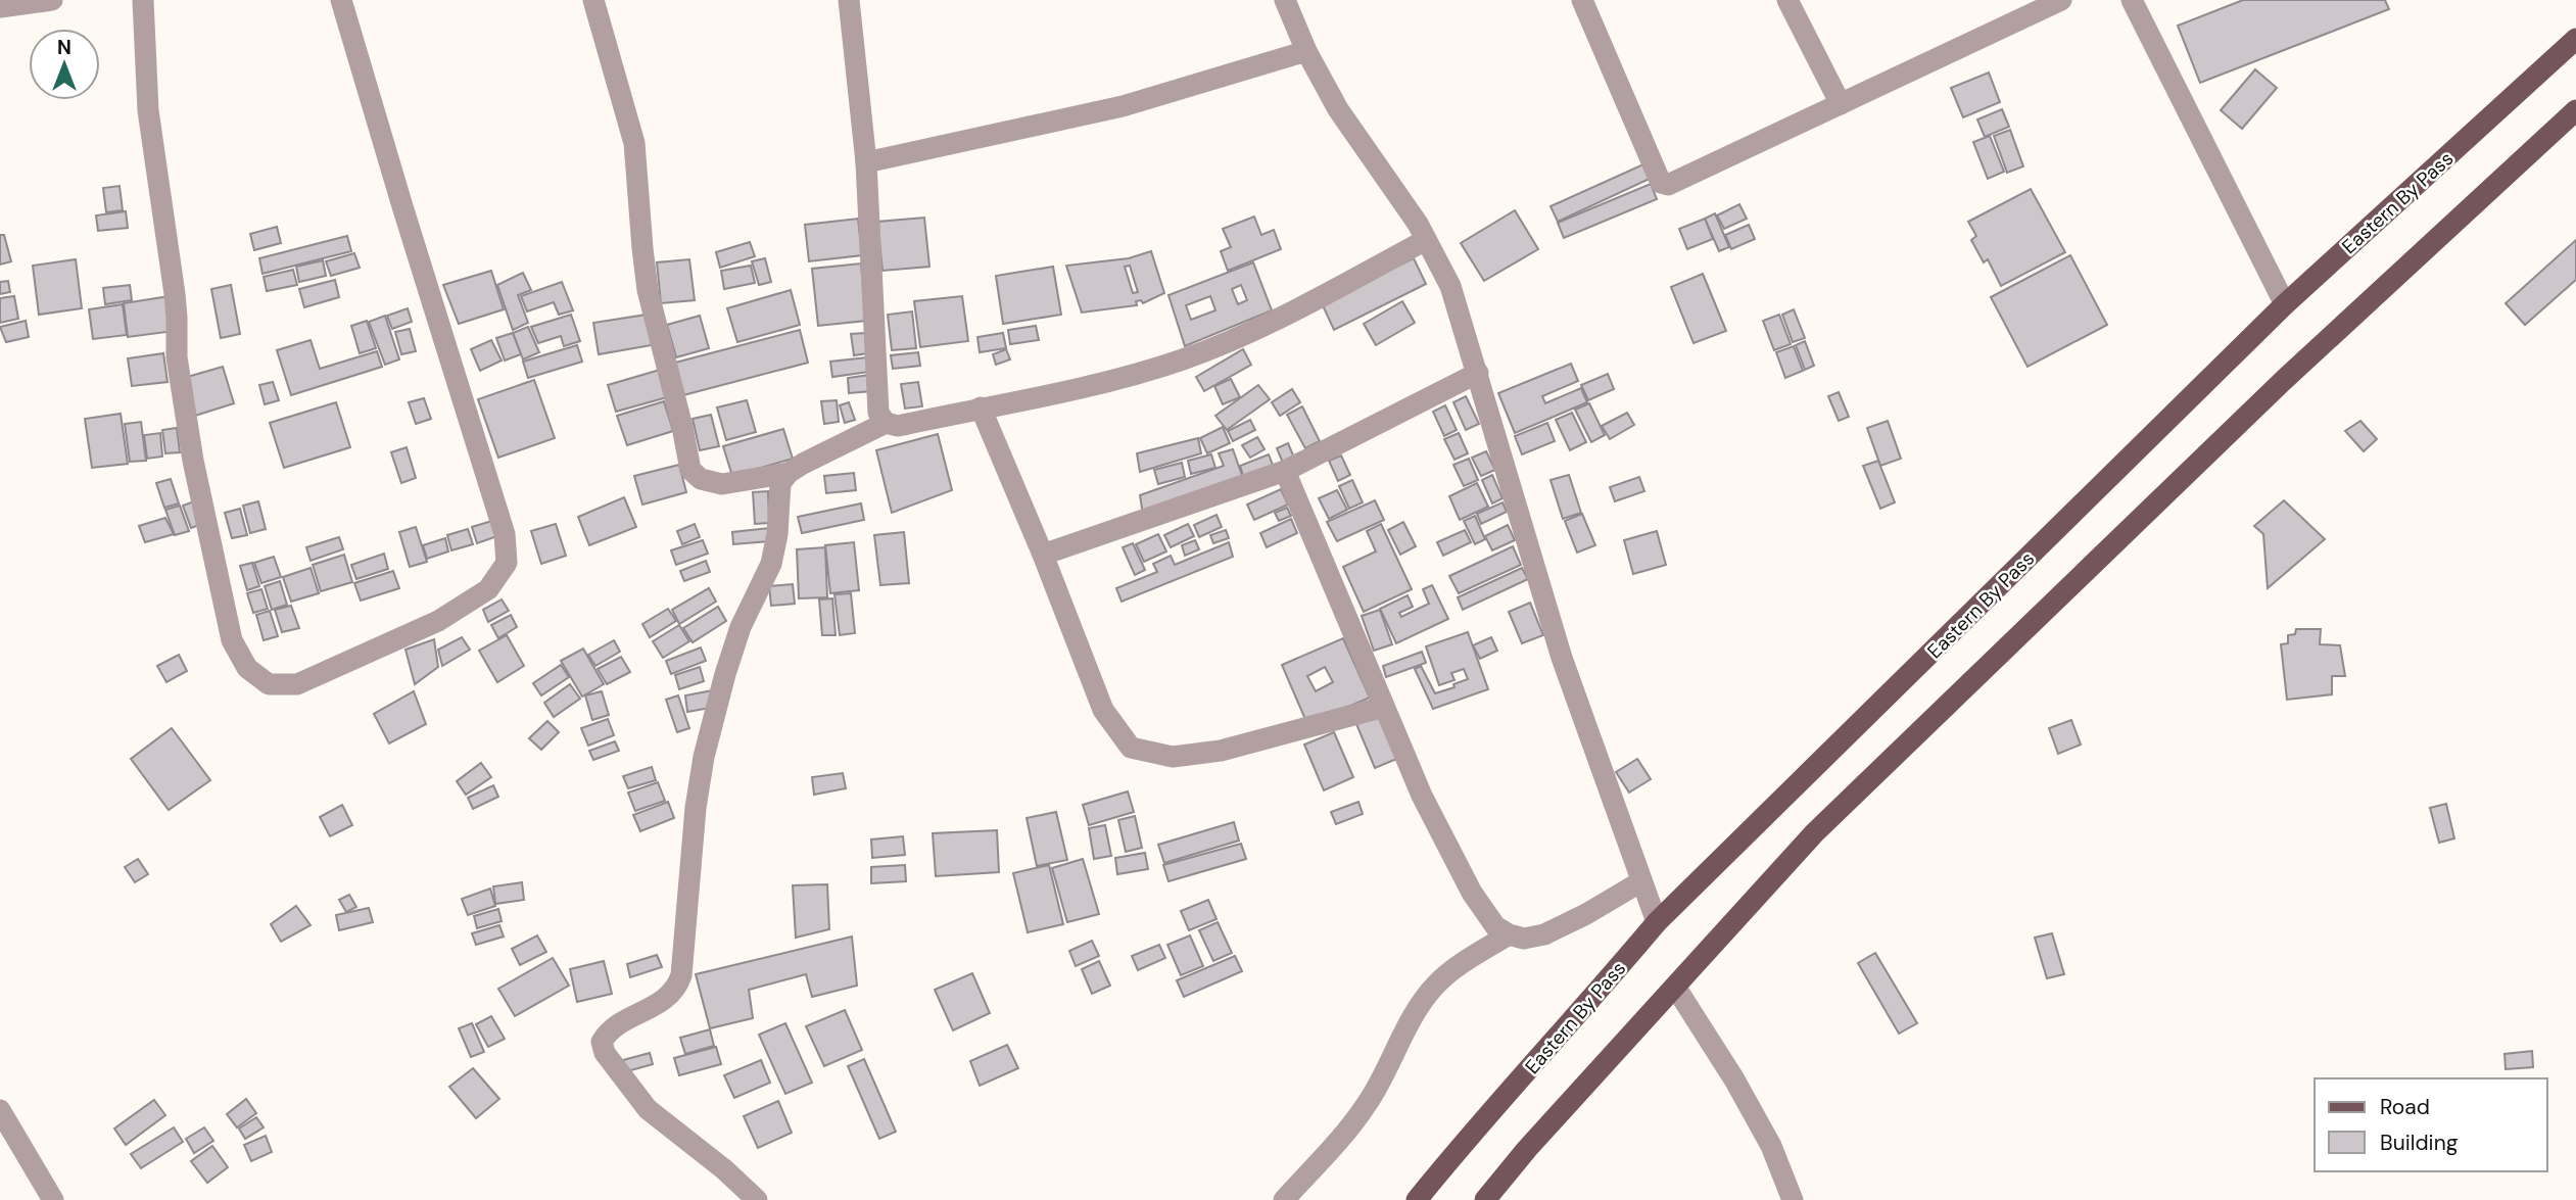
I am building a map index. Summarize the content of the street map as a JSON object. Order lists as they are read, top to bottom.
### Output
{
  "streets": {
    "main road": ["Eastern By Pass"]
  },
  "legend": ["Road", "Building"],
  "north": "top"
}
